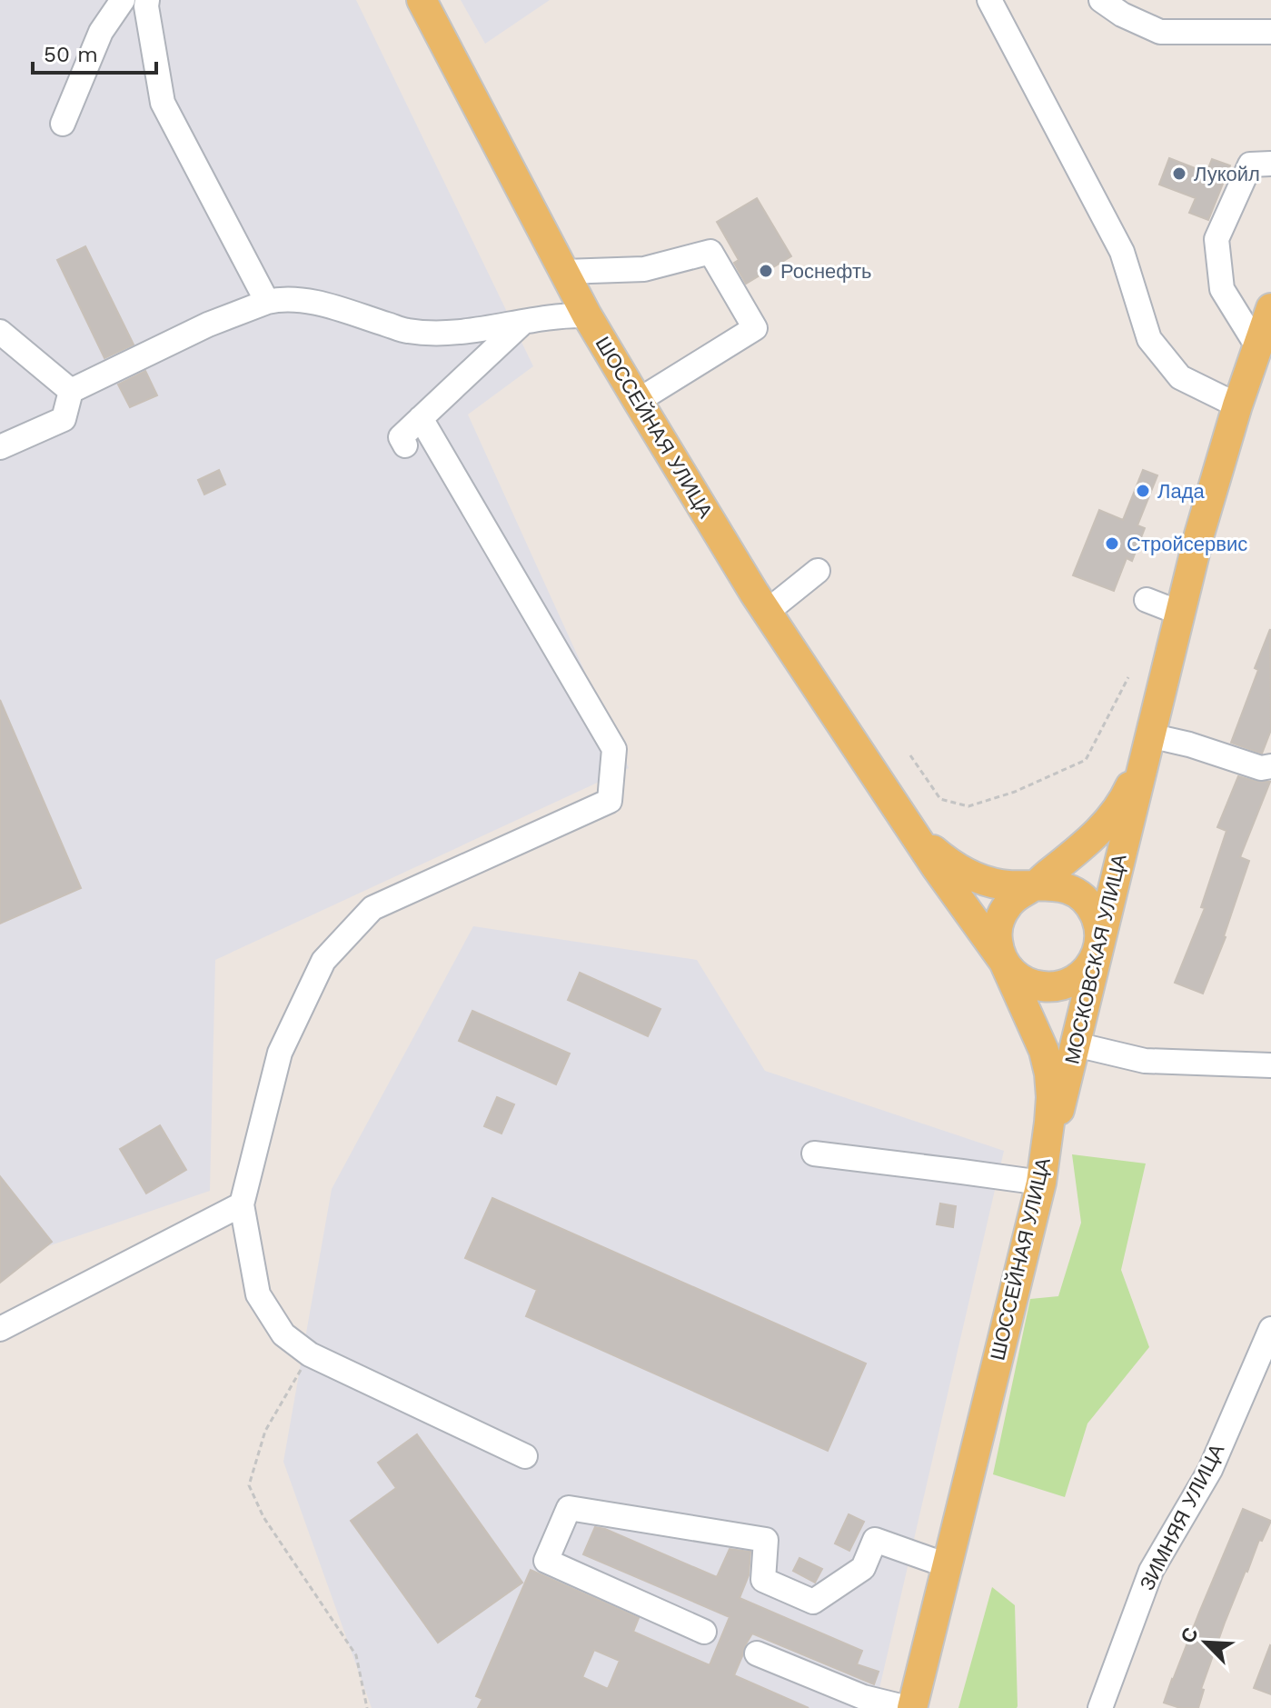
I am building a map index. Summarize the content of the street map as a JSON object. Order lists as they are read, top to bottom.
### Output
{
  "streets": {
    "main road": ["ШОССЕЙНАЯ УЛИЦА", "МОСКОВСКАЯ УЛИЦА"],
    "street": ["ЗИМНЯЯ УЛИЦА"]
  },
  "crossings": [
    ["ШОССЕЙНАЯ УЛИЦА", "МОСКОВСКАЯ УЛИЦА"]
  ],
  "places": [
    "Лукойл",
    "Роснефть",
    "Лада",
    "Стройсервис"
  ],
  "scale_bar": "50 m",
  "north": "top left"
}
